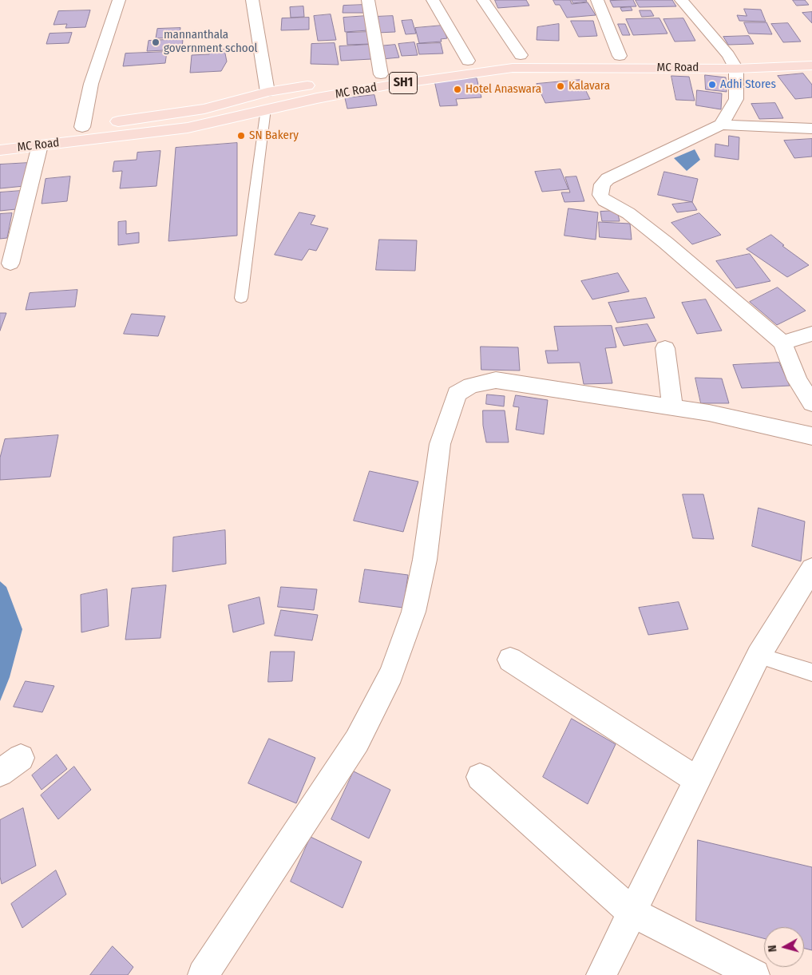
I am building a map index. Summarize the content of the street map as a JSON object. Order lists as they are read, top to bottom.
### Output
{
  "streets": {
    "main road": ["MC Road", "SH1"]
  },
  "places": [
    "mannanthala government school",
    "Adhi Stores",
    "Kalavara",
    "Hotel Anaswara",
    "SN Bakery"
  ],
  "north": "left"
}
